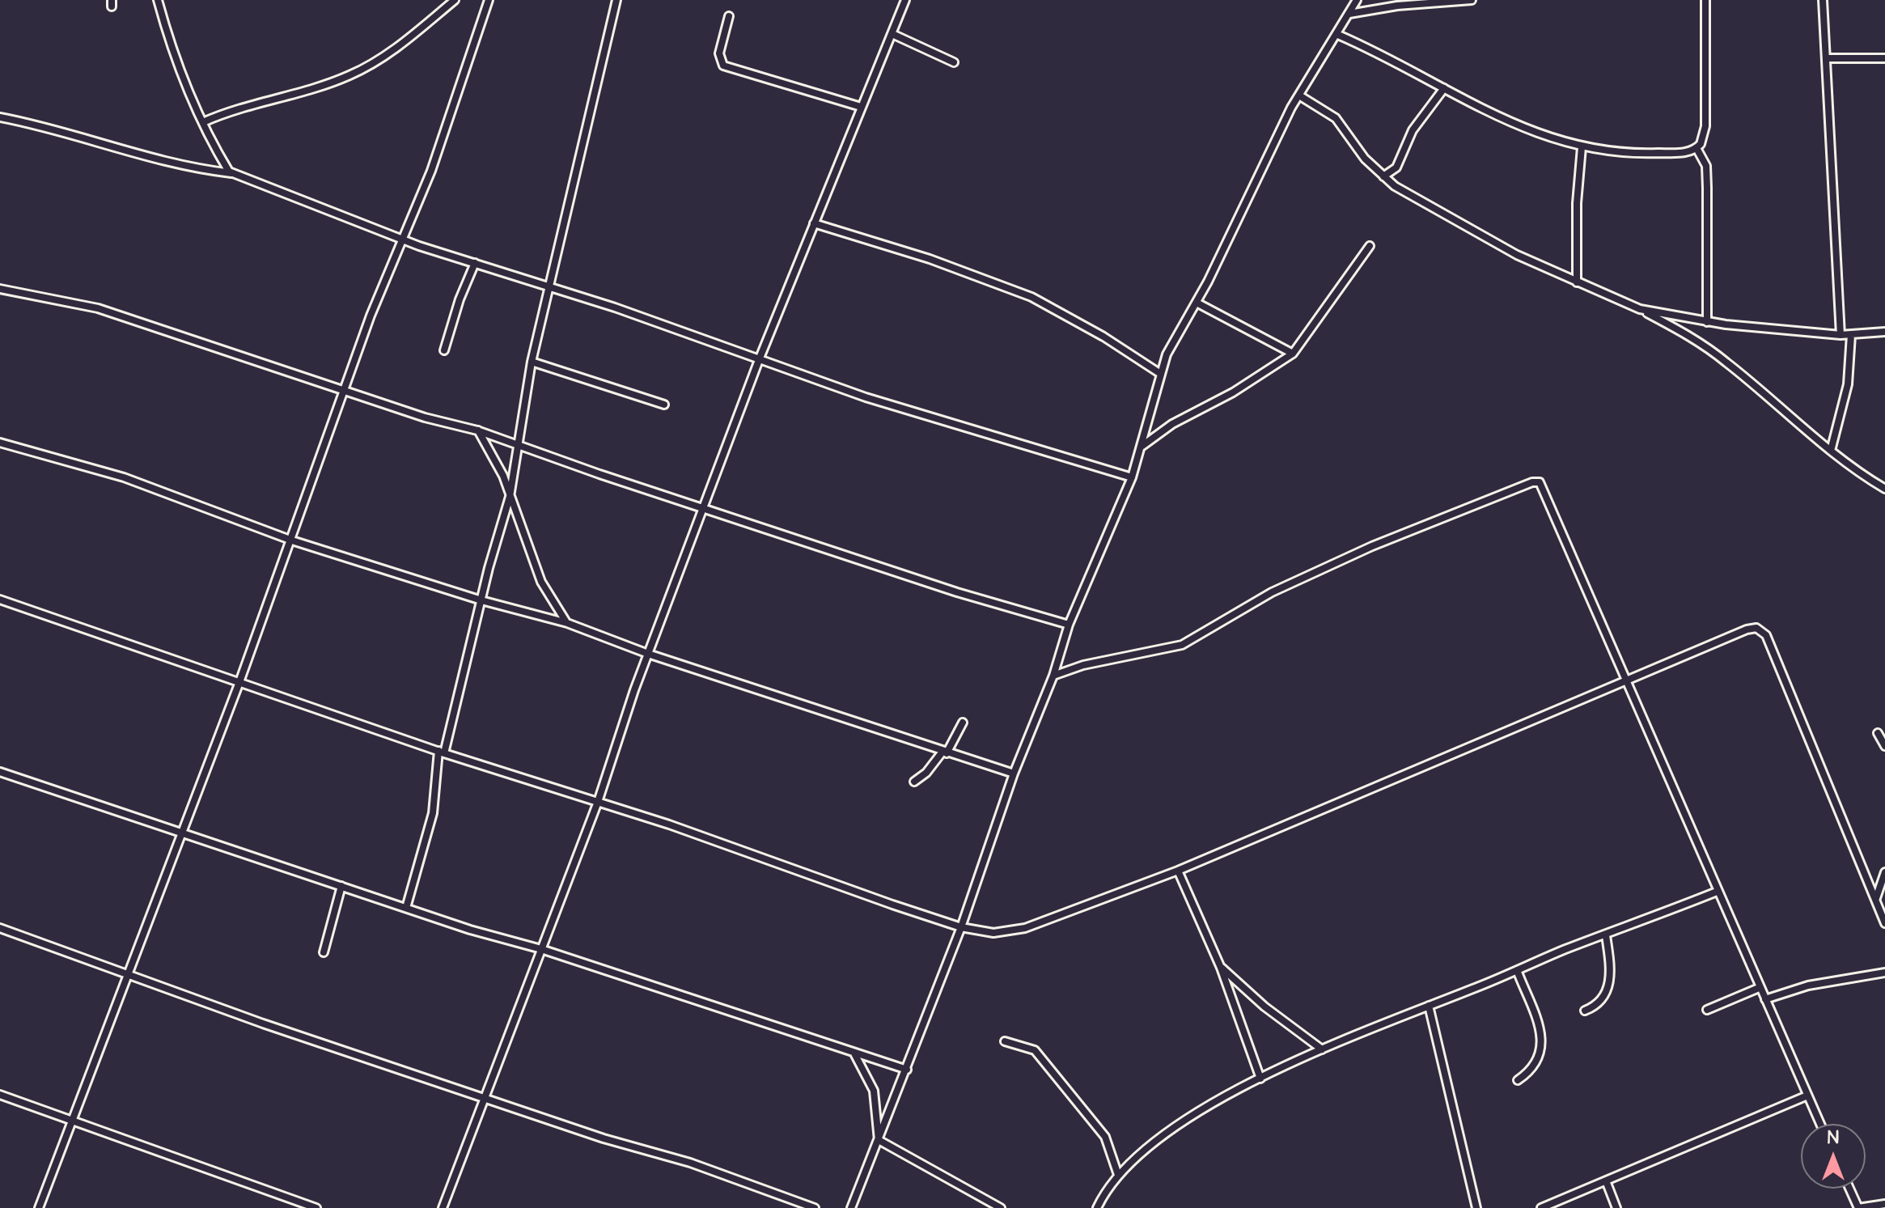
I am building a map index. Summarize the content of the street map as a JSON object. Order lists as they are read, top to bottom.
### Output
{
  "north": "top"
}
